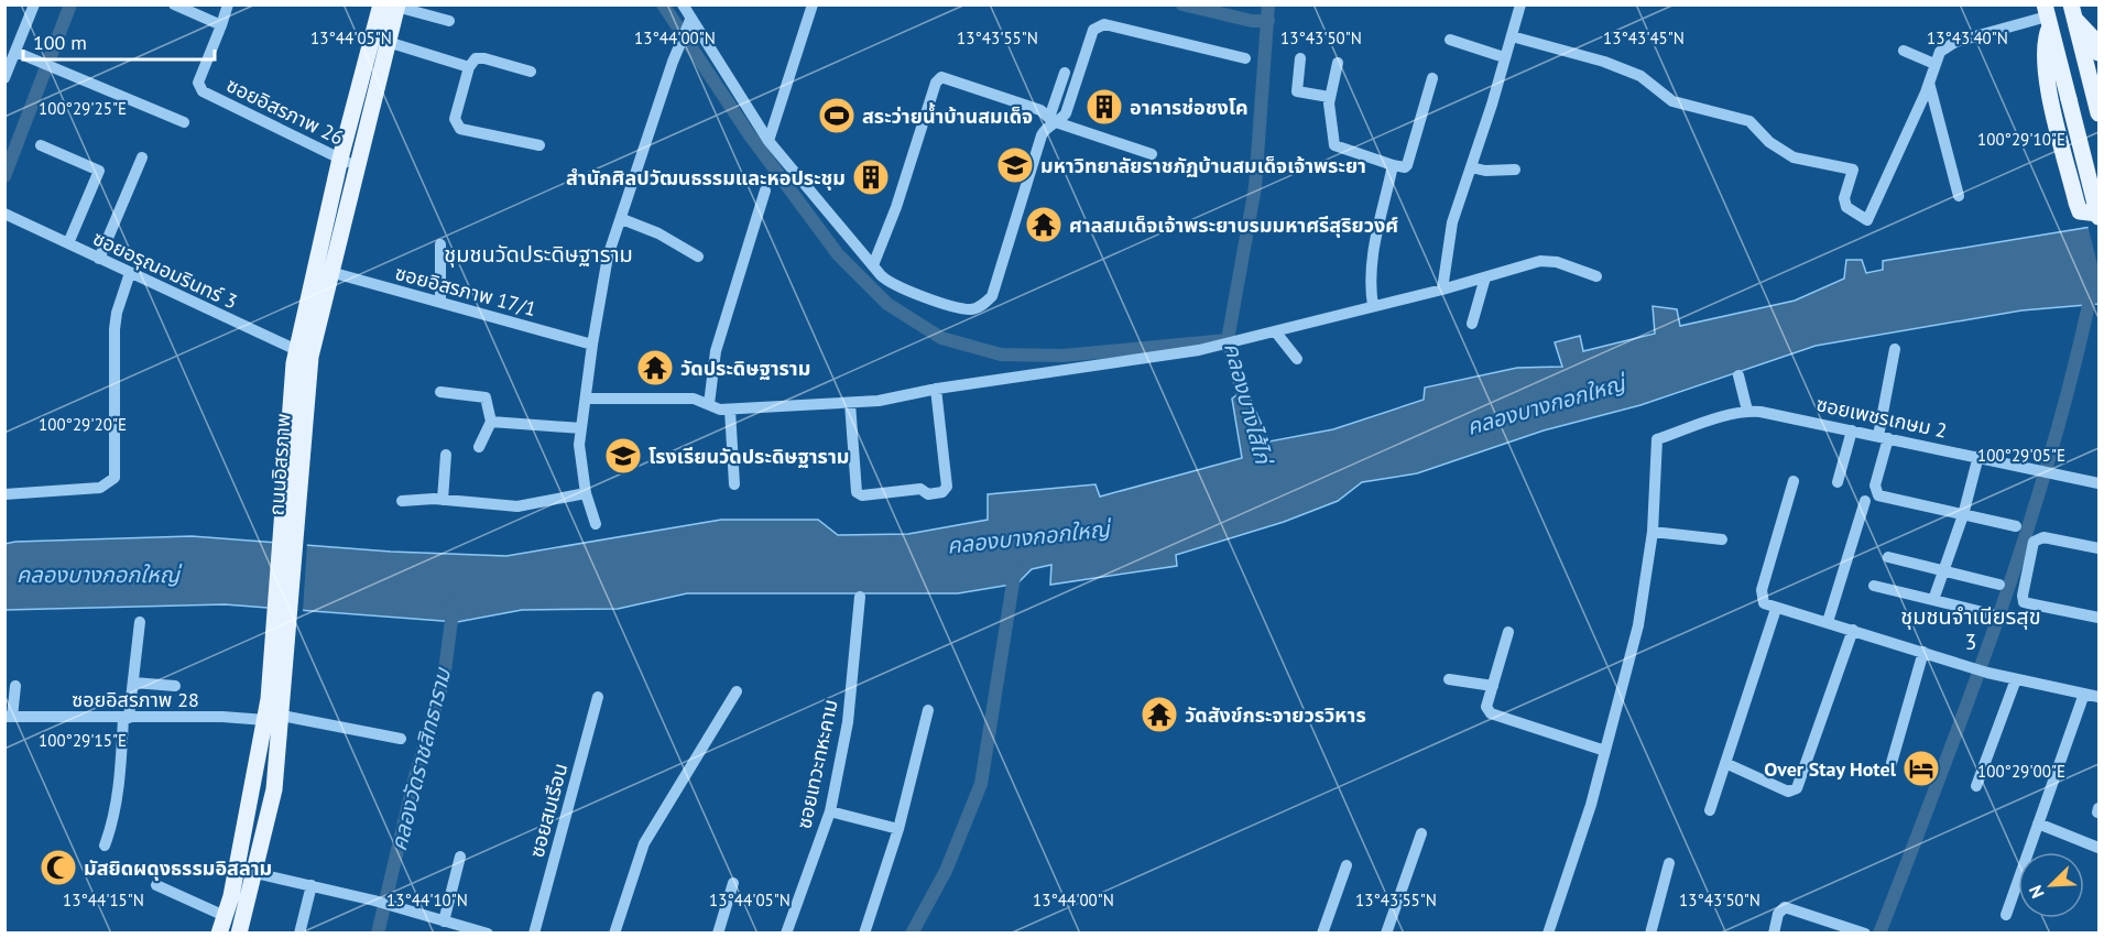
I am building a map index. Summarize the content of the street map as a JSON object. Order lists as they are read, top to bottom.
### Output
{
  "streets": {
    "main road": ["ถนนอิสรภาพ"],
    "street": [
      "ซอยอิสรภาพ 26",
      "ซอยอรุณอมรินทร์ 3",
      "ซอยอิสรภาพ 17/1",
      "ซอยเพชรเกษม 2",
      "ซอยอิสรภาพ 28",
      "ซอยเทวะทหะคาม",
      "ซอยสมเรือน"
    ]
  },
  "crossings": [
    ["ซอยอิสรภาพ 26", "ถนนอิสรภาพ"],
    ["ซอยอรุณอมรินทร์ 3", "ถนนอิสรภาพ"],
    ["ซอยอิสรภาพ 17/1", "ถนนอิสรภาพ"]
  ],
  "districts": ["ชุมชนวัดประดิษฐาราม", "ชุมชนจำเนียรสุข 3"],
  "water": ["คลองบางไส้ไก่", "คลองบางกอกใหญ่", "คลองวัดราชสิทธาราม"],
  "places": {
    "building": ["อาคารช่อชงโค", "สำนักศิลปวัฒนธรรมและหอประชุม"],
    "sports": ["สระว่ายน้ำบ้านสมเด็จ"],
    "school or university": ["มหาวิทยาลัยราชภัฏบ้านสมเด็จเจ้าพระยา", "โรงเรียนวัดประดิษฐาราม"],
    "temple": ["ศาลสมเด็จเจ้าพระยาบรมมหาศรีสุริยวงศ์", "วัดประดิษฐาราม", "วัดสังข์กระจายวรวิหาร"],
    "hotel": ["Over Stay Hotel"],
    "mosque": ["มัสยิดผดุงธรรมอิสลาม"]
  },
  "scale_bar": "100 m",
  "north": "bottom left",
  "coordinates": [
    "13°44'05\"N",
    "13°44'00\"N",
    "13°43'55\"N",
    "13°43'50\"N",
    "13°43'45\"N",
    "13°43'40\"N",
    "100°29'25\"E",
    "100°29'10\"E",
    "100°29'20\"E",
    "100°29'05\"E",
    "100°29'15\"E",
    "100°29'00\"E",
    "13°44'15\"N",
    "13°44'10\"N"
  ]
}
